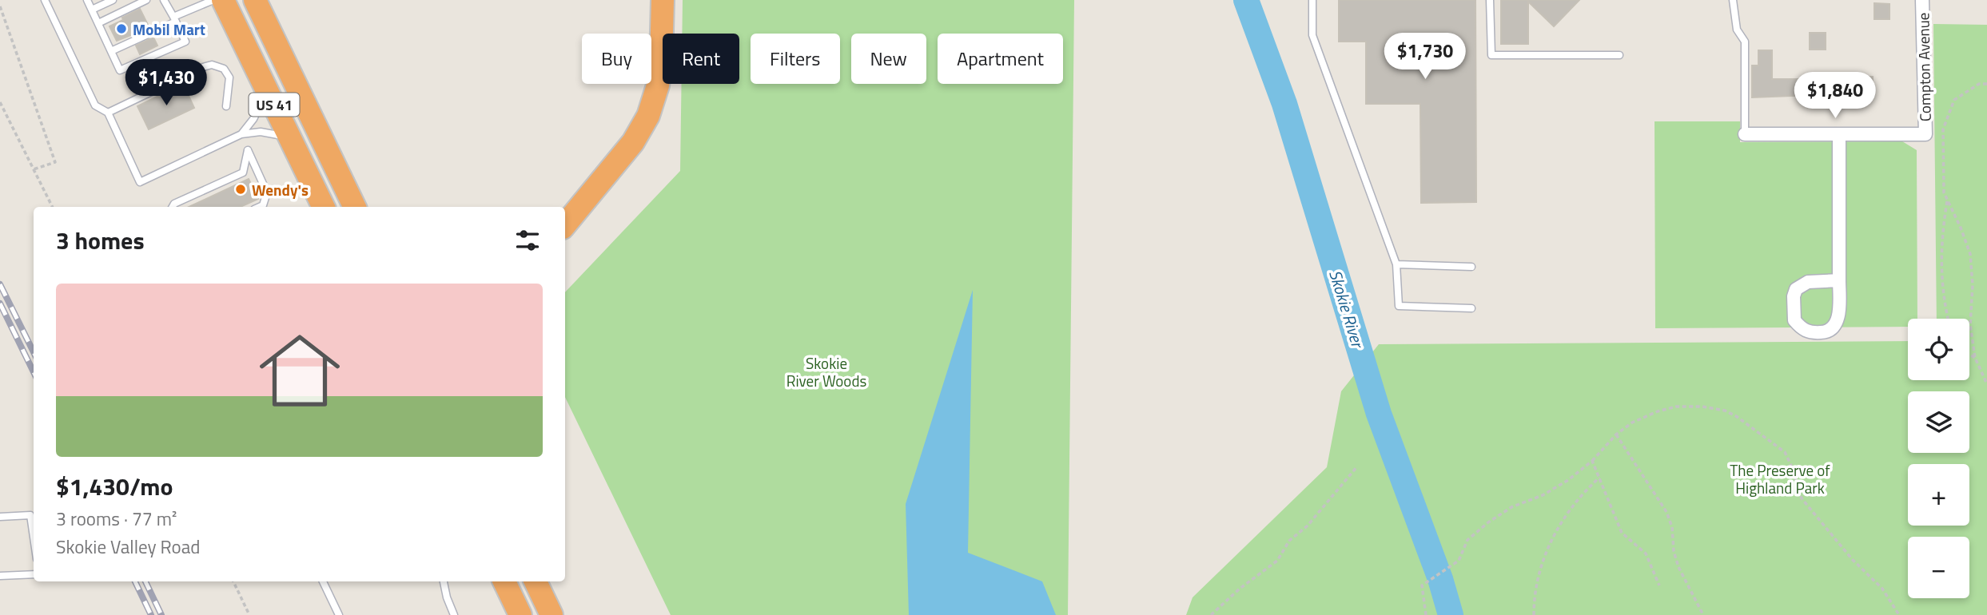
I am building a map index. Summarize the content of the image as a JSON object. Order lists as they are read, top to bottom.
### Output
{
  "streets": {
    "highway": ["US 41"],
    "street": ["Compton Avenue"]
  },
  "water": ["Skokie River"],
  "parks": ["Skokie River Woods", "The Preserve of Highland Park"],
  "places": ["Mobil Mart", "Wendy's"],
  "page": {
    "price": ["$1,730", "$1,430", "$1,840"],
    "chip": [
      "Buy",
      "Rent",
      "Filters",
      "New",
      "Apartment"
    ],
    "heading": "3 homes",
    "list": [
      {
        "name": "$1,430/mo",
        "note": "3 rooms · 77 m² · Skokie Valley Road"
      }
    ],
    "map_buttons": ["+", "−"]
  }
}
